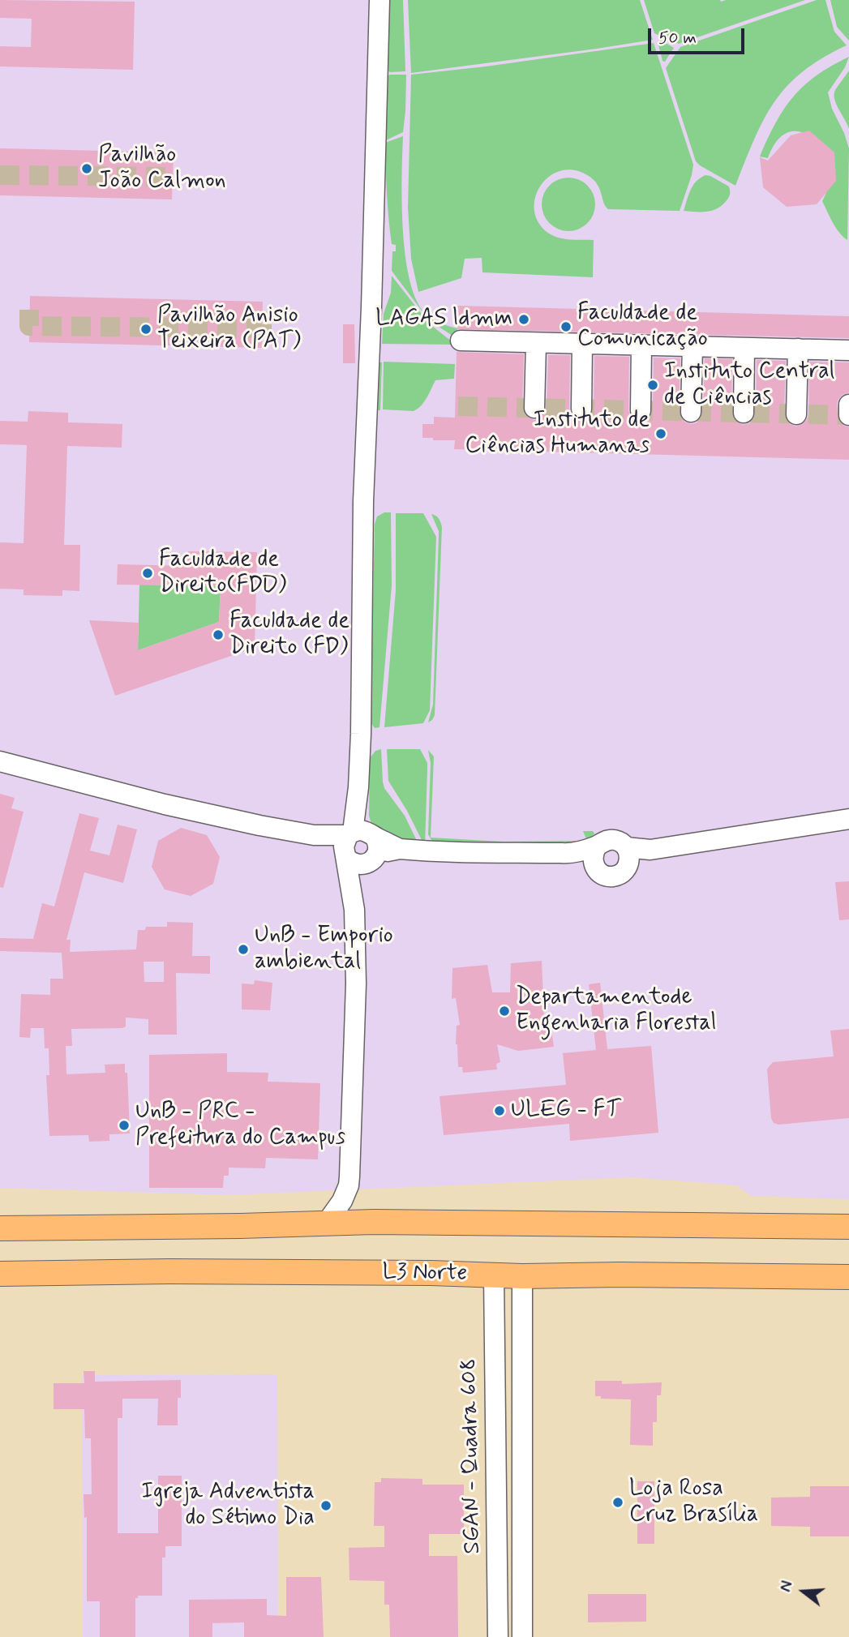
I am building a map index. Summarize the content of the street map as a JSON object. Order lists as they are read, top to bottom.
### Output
{
  "streets": {
    "main road": ["L3 Norte"],
    "street": ["SGAN - Quadra 608"]
  },
  "crossings": [
    ["L3 Norte", "SGAN - Quadra 608"]
  ],
  "places": [
    "Pavilhão João Calmon",
    "LAGAS ldmm",
    "Faculdade de Comunicação",
    "Pavilhão Anisio Teixeira (PAT)",
    "Instituto Central de Ciências",
    "Instituto de Ciências Humanas",
    "Faculdade de Direito(FDD)",
    "Faculdade de Direito (FD)",
    "UnB - Emporio ambiental",
    "Departamentode Engenharia Florestal",
    "ULEG - FT",
    "UnB - PRC - Prefeitura do Campus",
    "Loja Rosa Cruz Brasília",
    "Igreja Adventista do Sétimo Dia"
  ],
  "scale_bar": "50 m",
  "north": "left"
}
